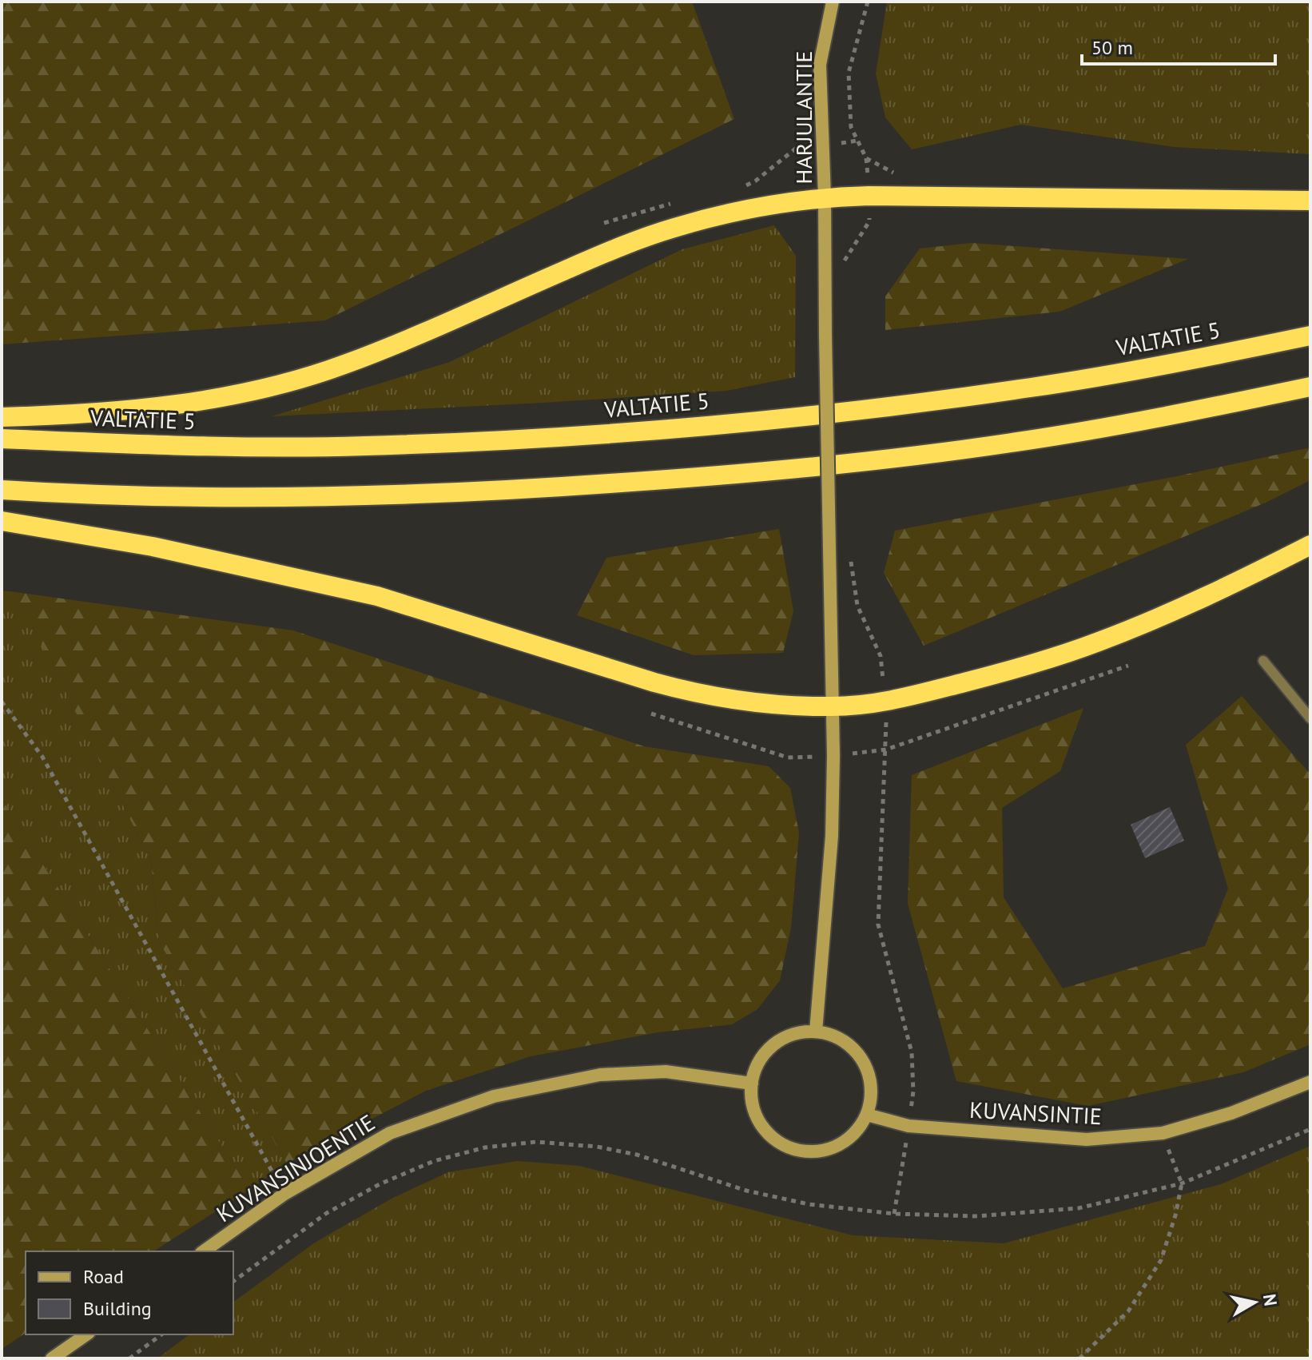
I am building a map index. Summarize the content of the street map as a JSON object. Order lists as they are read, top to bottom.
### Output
{
  "streets": {
    "highway": ["VALTATIE 5"],
    "street": ["HARJULANTIE", "KUVANSINTIE", "KUVANSINJOENTIE"]
  },
  "crossings": [
    ["HARJULANTIE", "KUVANSINTIE"],
    ["HARJULANTIE", "KUVANSINJOENTIE"],
    ["KUVANSINTIE", "KUVANSINJOENTIE"]
  ],
  "legend": ["Road", "Building"],
  "scale_bar": "50 m",
  "north": "right"
}
